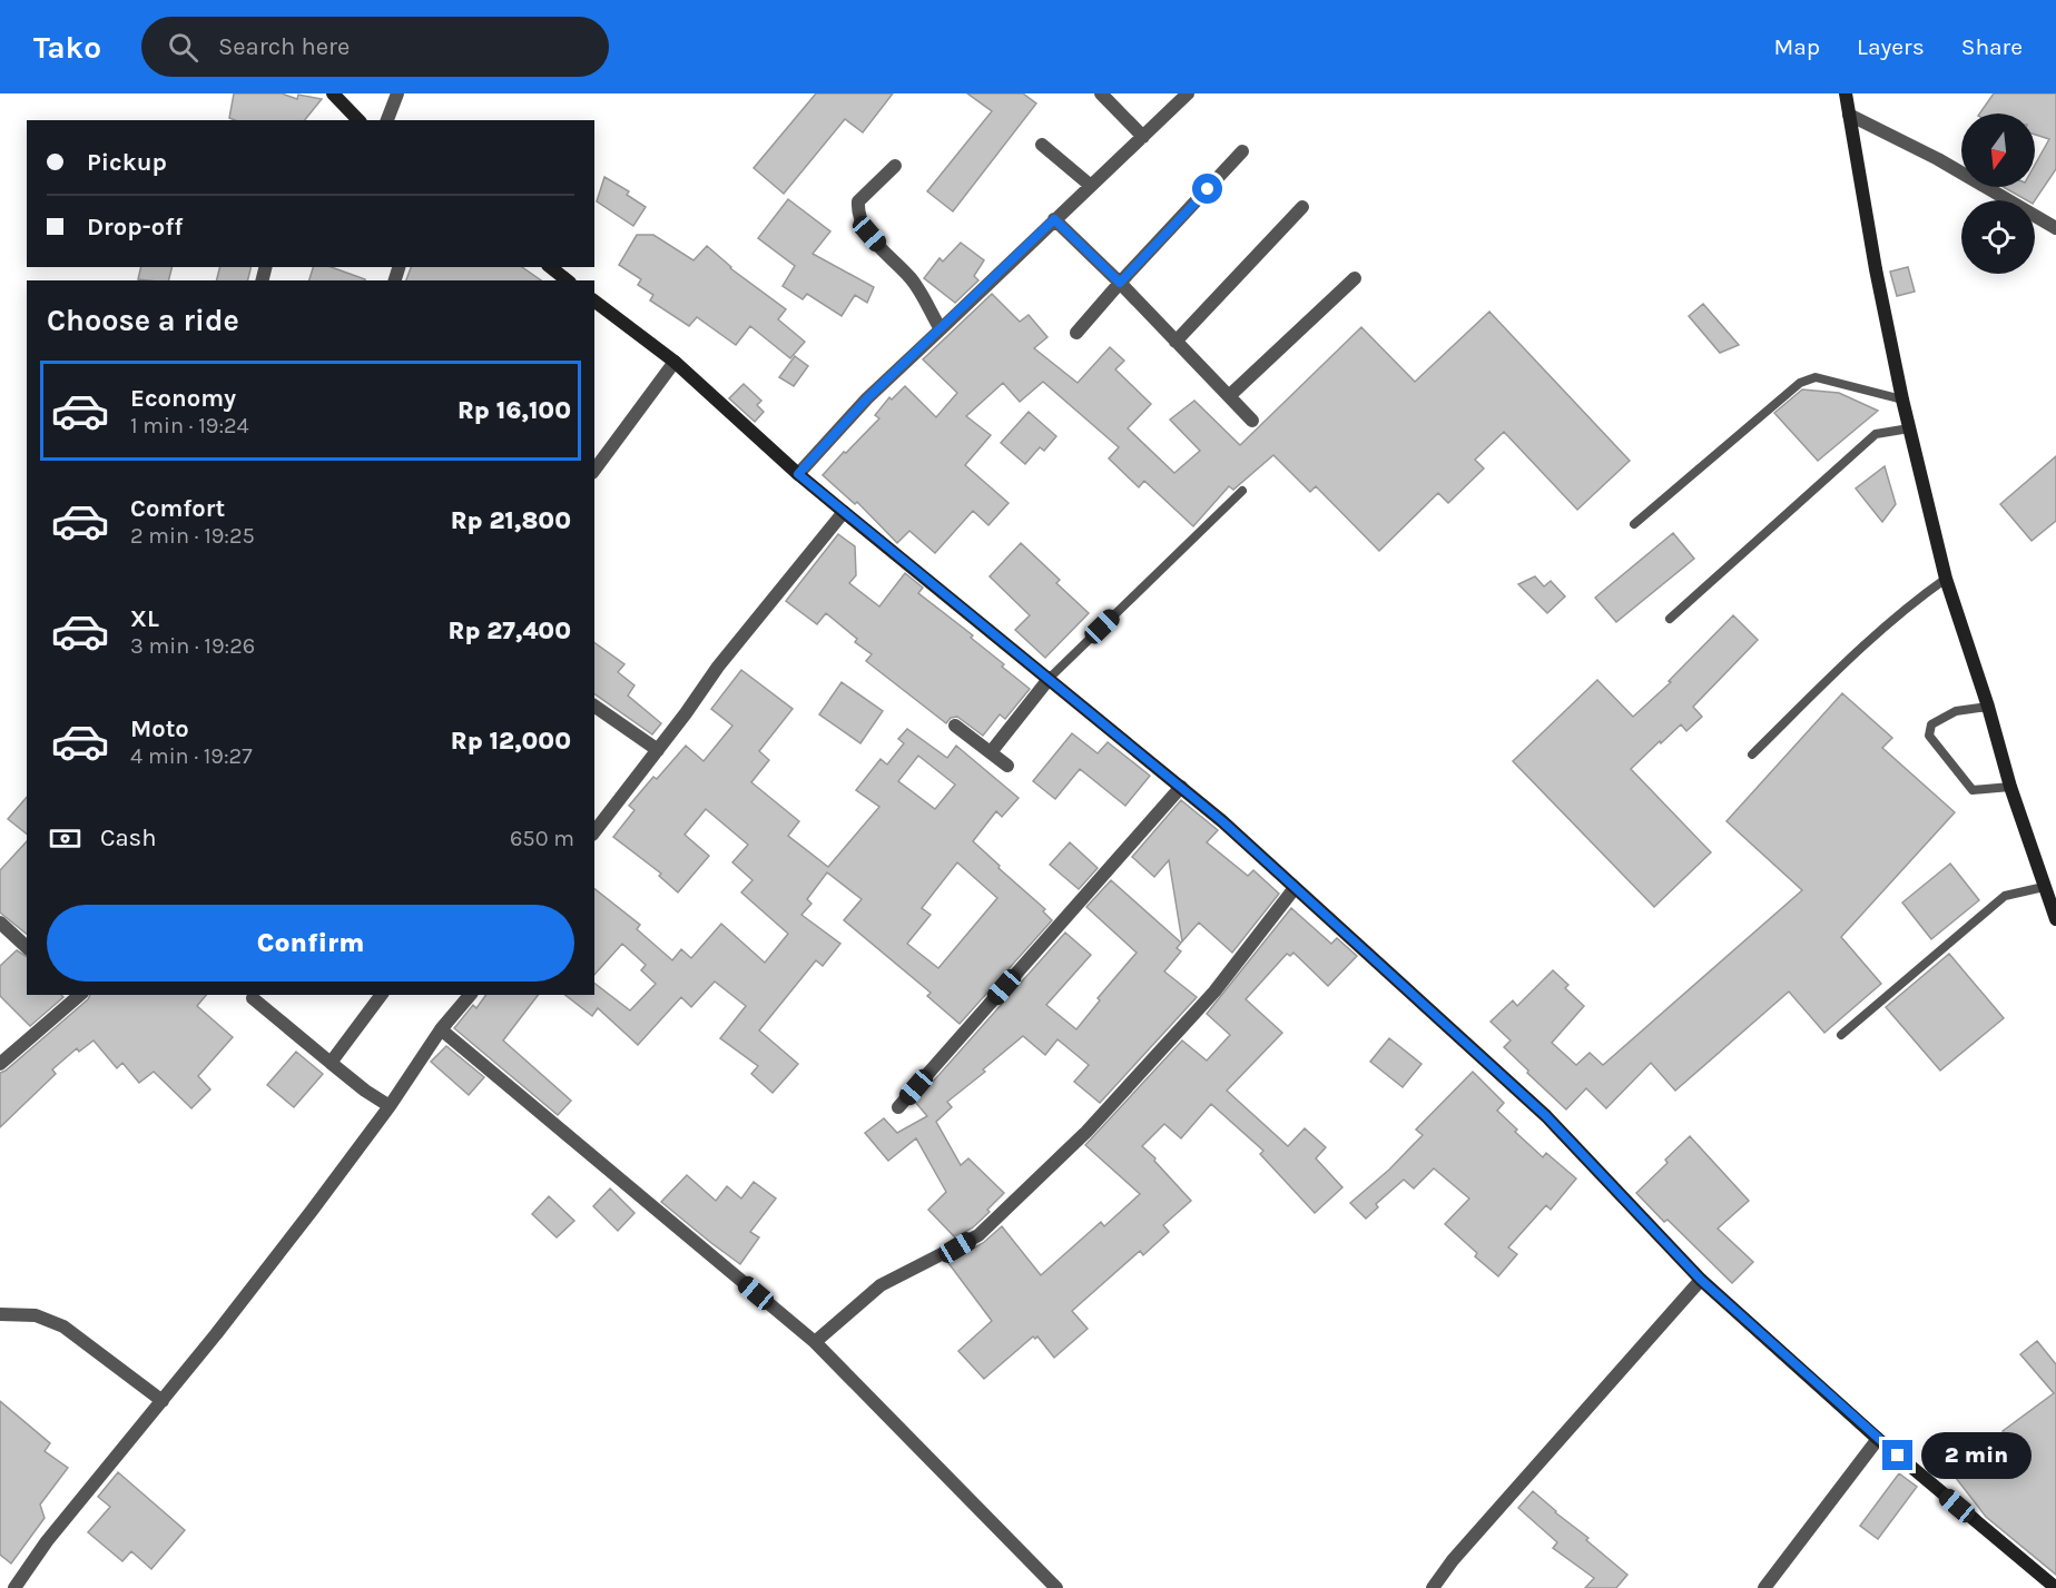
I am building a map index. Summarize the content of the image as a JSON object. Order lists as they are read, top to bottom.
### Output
{
  "north": "bottom",
  "page": {
    "header": "Tako",
    "search": "Search here",
    "nav": ["Map", "Layers", "Share"],
    "banner": ["Pickup", "Drop-off"],
    "heading": "Choose a ride",
    "list": [
      {
        "name": "Economy",
        "note": "1 min · 19:24",
        "value": "Rp 16,100"
      },
      {
        "name": "Comfort",
        "note": "2 min · 19:25",
        "value": "Rp 21,800"
      },
      {
        "name": "XL",
        "note": "3 min · 19:26",
        "value": "Rp 27,400"
      },
      {
        "name": "Moto",
        "note": "4 min · 19:27",
        "value": "Rp 12,000"
      }
    ],
    "pay": ["Cash", "650 m"],
    "buttons": "Confirm",
    "bubble": "2 min"
  }
}
